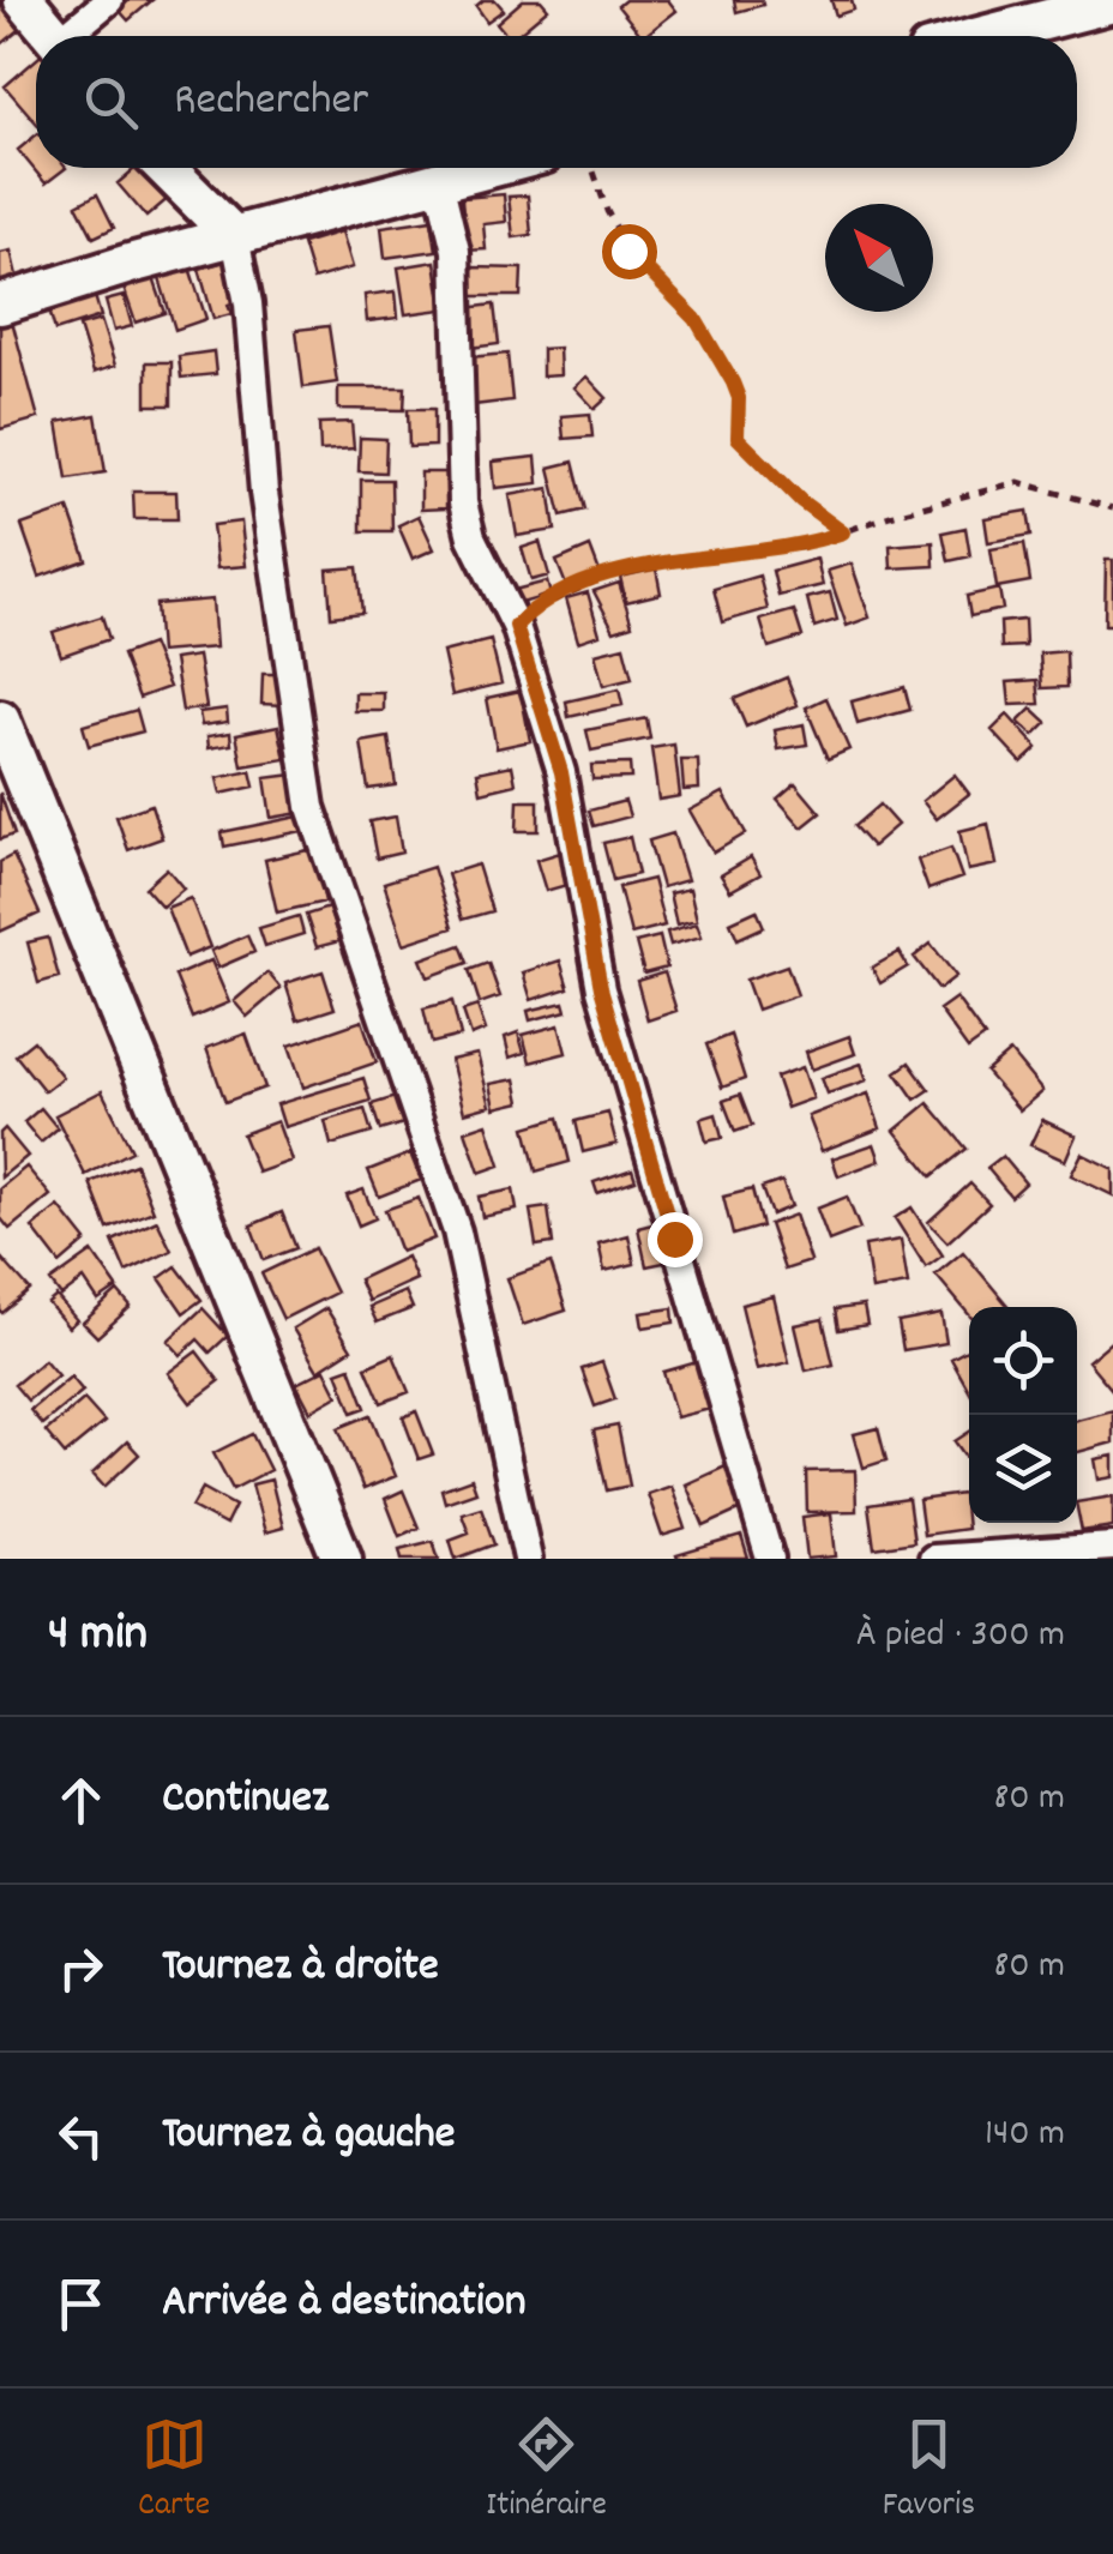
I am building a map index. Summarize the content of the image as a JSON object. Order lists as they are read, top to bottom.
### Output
{
  "north": "top left",
  "page": {
    "search": "Rechercher",
    "heading": ["4 min", "À pied · 300 m"],
    "list": [
      ["Continuez", "80 m"],
      ["Tournez à droite", "80 m"],
      ["Tournez à gauche", "140 m"],
      "Arrivée à destination"
    ],
    "nav": ["Carte", "Itinéraire", "Favoris"]
  }
}
